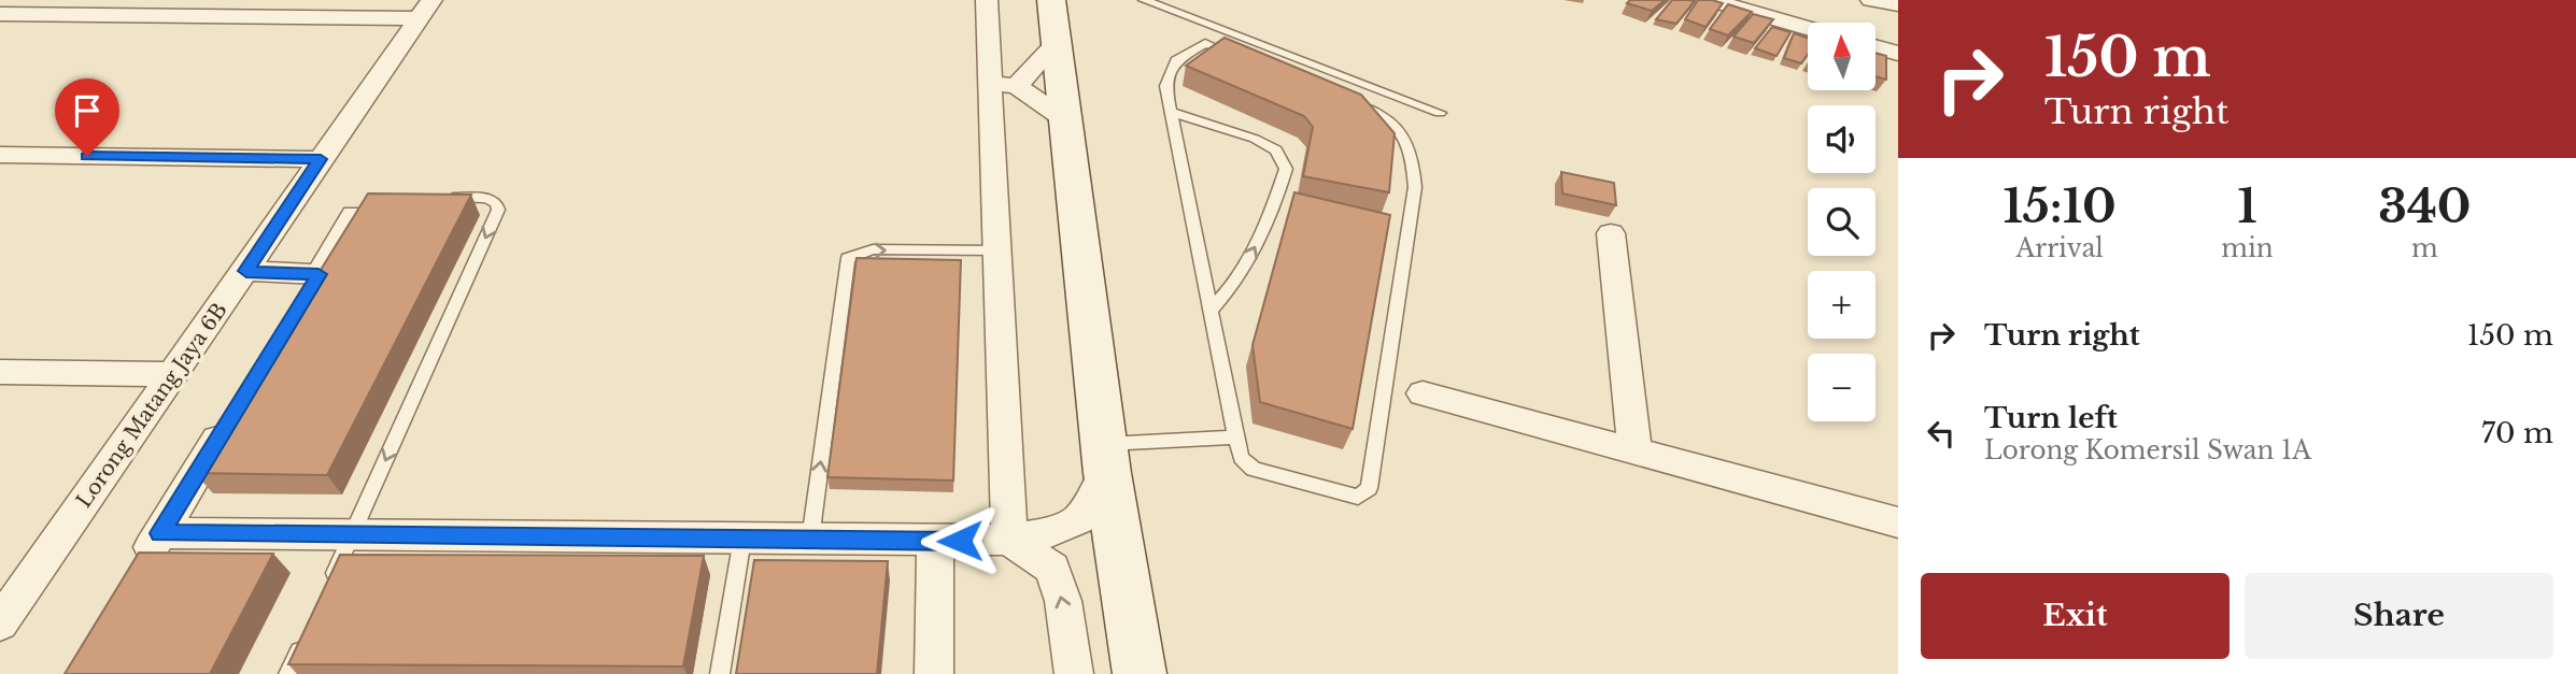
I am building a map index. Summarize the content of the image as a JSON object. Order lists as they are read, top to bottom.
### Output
{
  "streets": {
    "street": ["Lorong Matang Jaya 6B"]
  },
  "north": "top",
  "page": {
    "turn": ["150 m", "Turn right"],
    "map_buttons": ["+", "−"],
    "eta": [
      "15:10",
      "Arrival",
      "1",
      "min",
      "340",
      "m"
    ],
    "list": [
      {
        "name": "Turn right",
        "value": "150 m"
      },
      {
        "name": "Turn left",
        "note": "Lorong Komersil Swan 1A",
        "value": "70 m"
      }
    ],
    "buttons": ["Exit", "Share"]
  }
}
